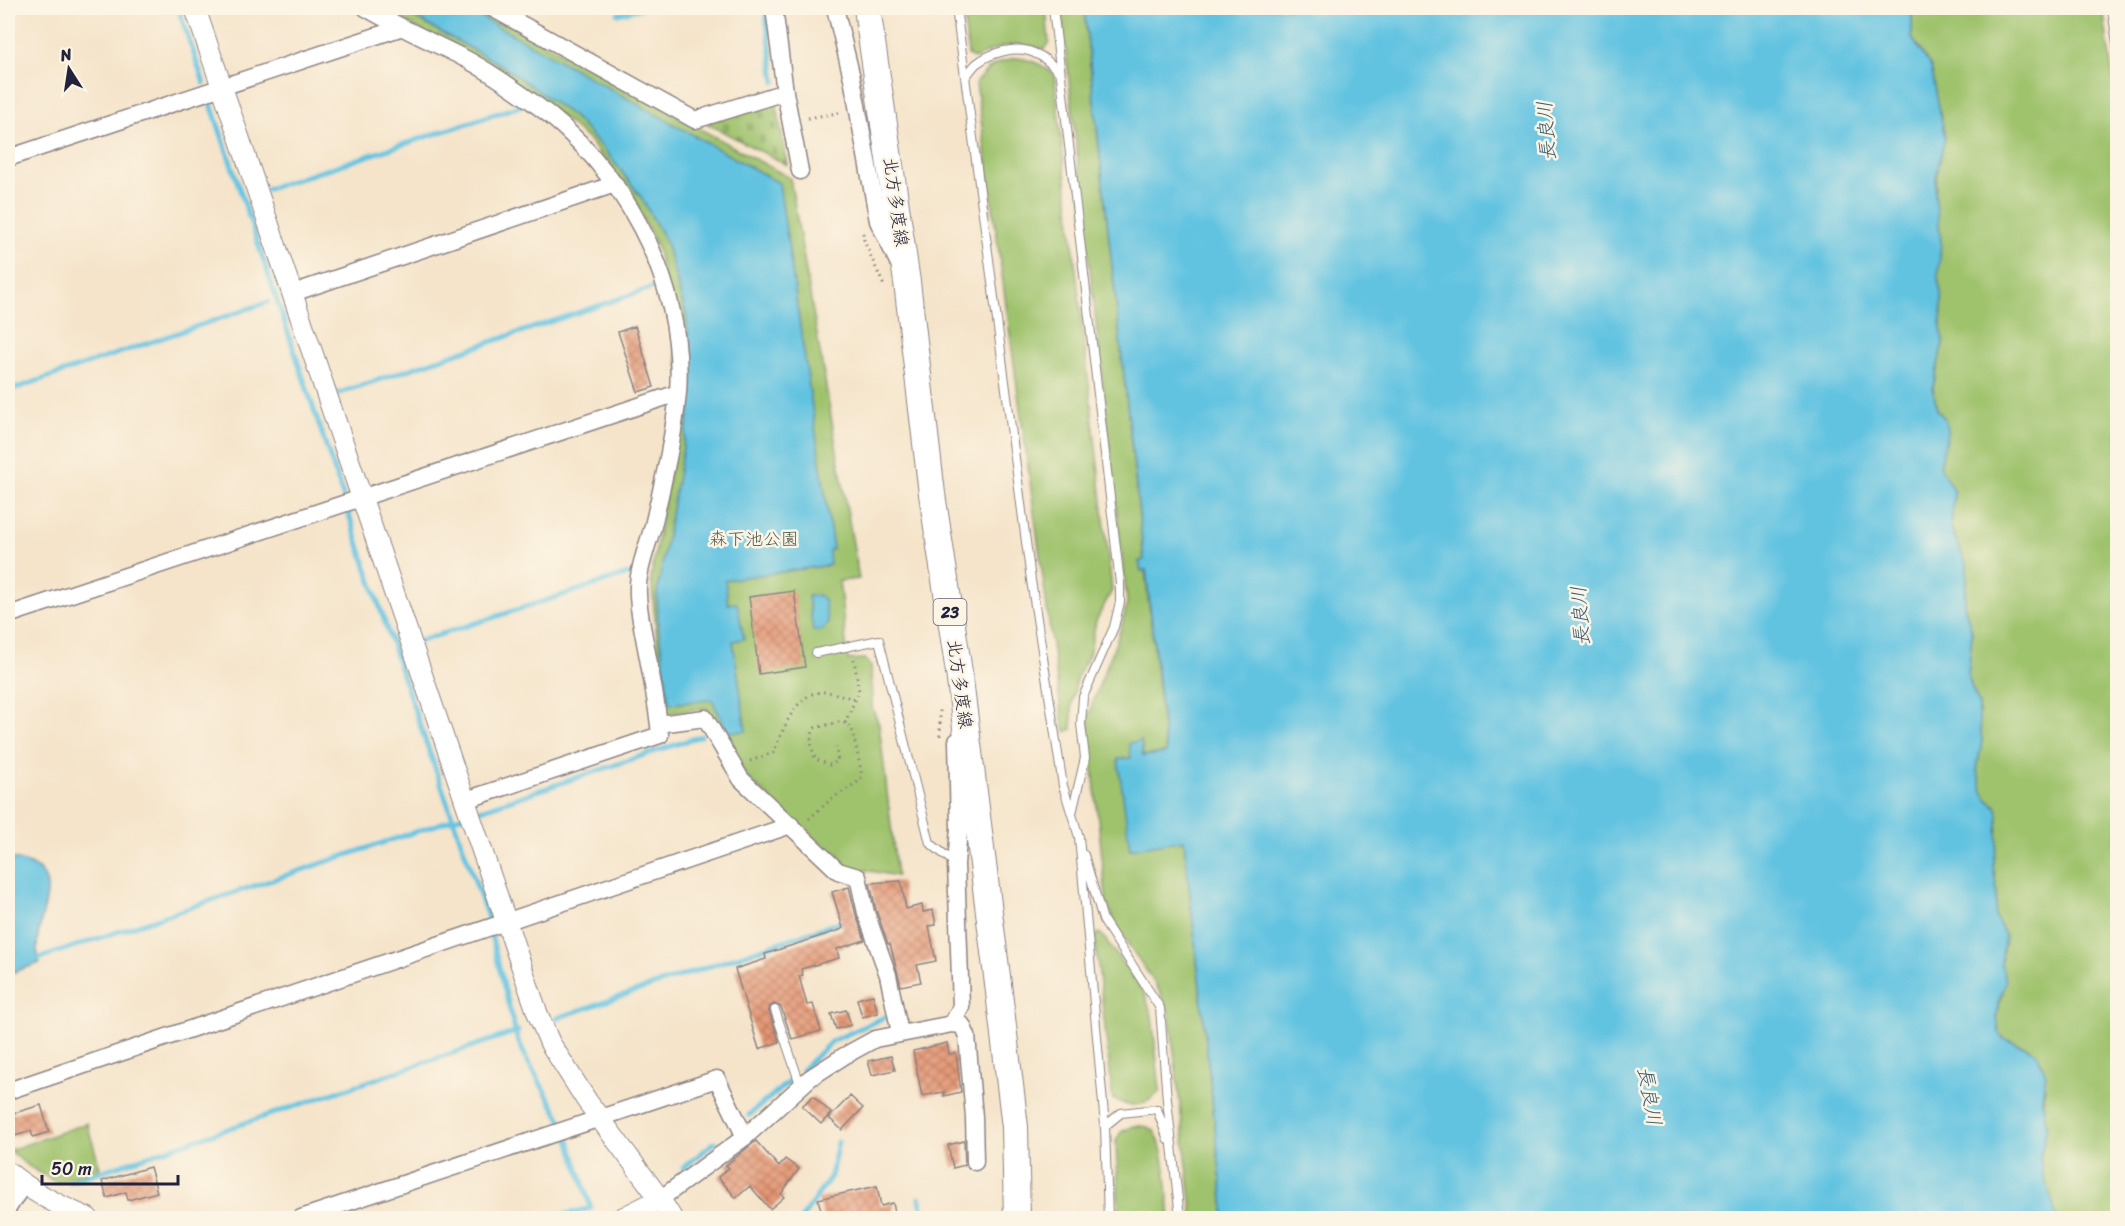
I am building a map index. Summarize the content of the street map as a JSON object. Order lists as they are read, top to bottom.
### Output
{
  "streets": {
    "main road": ["北方多度線", "23"]
  },
  "water": ["長良川"],
  "parks": ["森下池公園"],
  "scale_bar": "50 m",
  "north": "top"
}
